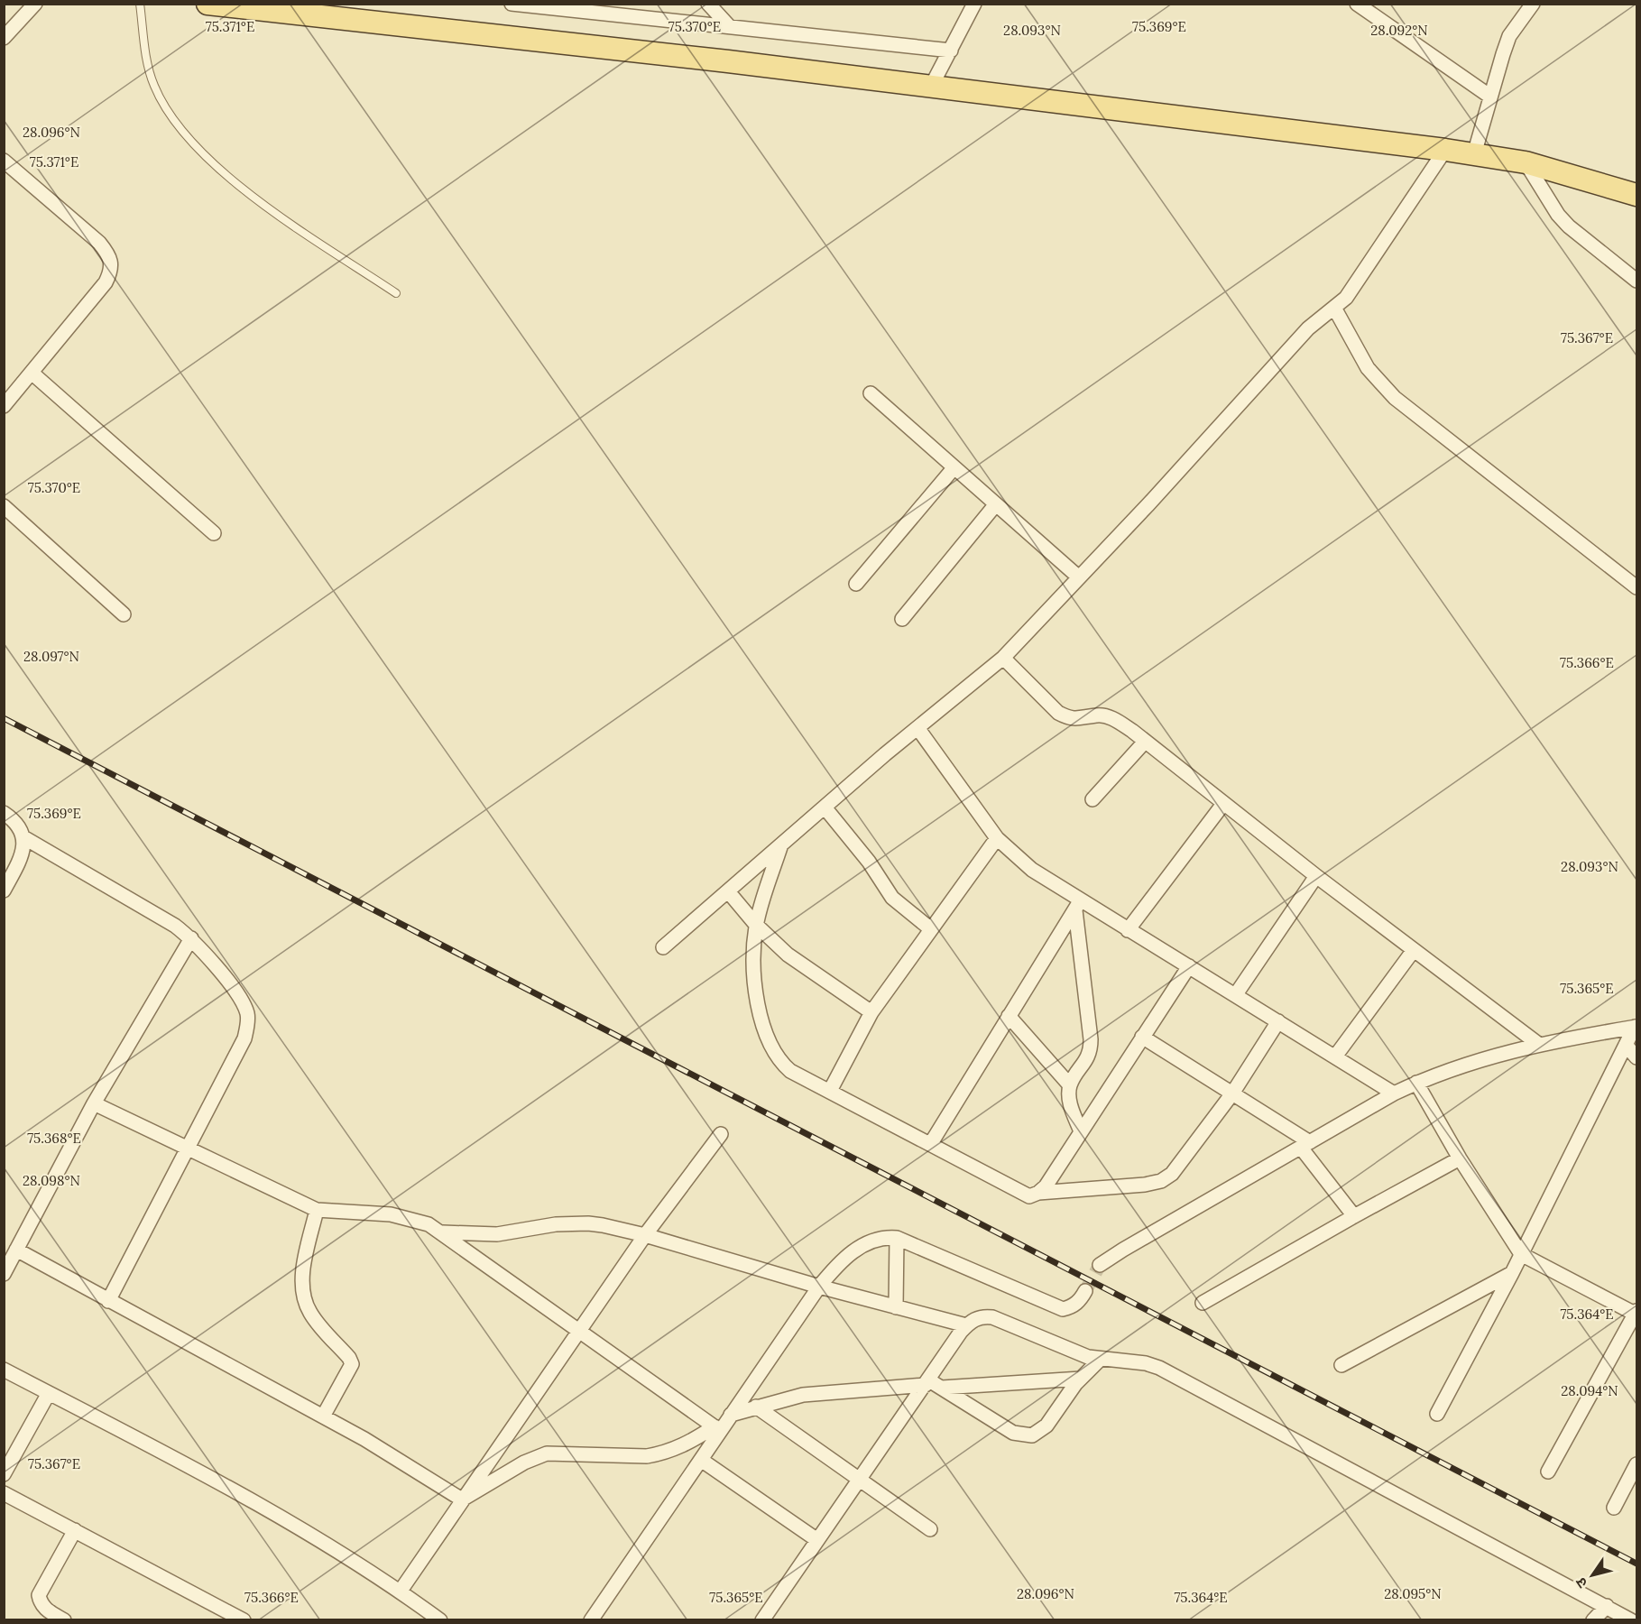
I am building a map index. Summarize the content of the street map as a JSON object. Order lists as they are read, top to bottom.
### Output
{
  "north": "bottom left",
  "coordinates": [
    "75.371°E",
    "75.370°E",
    "75.369°E",
    "28.093°N",
    "28.092°N",
    "28.096°N",
    "75.367°E",
    "28.097°N",
    "75.366°E",
    "75.365°E",
    "75.368°E",
    "28.098°N",
    "75.364°E",
    "28.094°N",
    "28.095°N"
  ]
}
